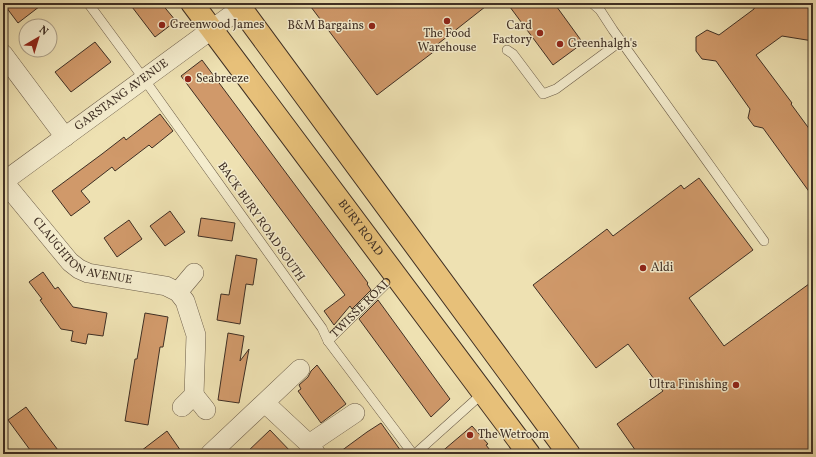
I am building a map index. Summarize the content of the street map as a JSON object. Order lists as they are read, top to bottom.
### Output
{
  "streets": {
    "highway": ["BURY ROAD"],
    "street": ["GARSTANG AVENUE", "CLAUGHTON AVENUE"],
    "lane": ["BACK BURY ROAD SOUTH", "TWISSE ROAD"]
  },
  "crossings": [
    ["GARSTANG AVENUE", "BACK BURY ROAD SOUTH"],
    ["GARSTANG AVENUE", "BURY ROAD"],
    ["GARSTANG AVENUE", "CLAUGHTON AVENUE"],
    ["BACK BURY ROAD SOUTH", "TWISSE ROAD"],
    ["BURY ROAD", "TWISSE ROAD"]
  ],
  "places": [
    "The Food Warehouse",
    "Greenwood James",
    "B&M Bargains",
    "Card Factory",
    "Greenhalgh's",
    "Seabreeze",
    "Aldi",
    "Ultra Finishing",
    "The Wetroom"
  ],
  "north": "top right"
}
